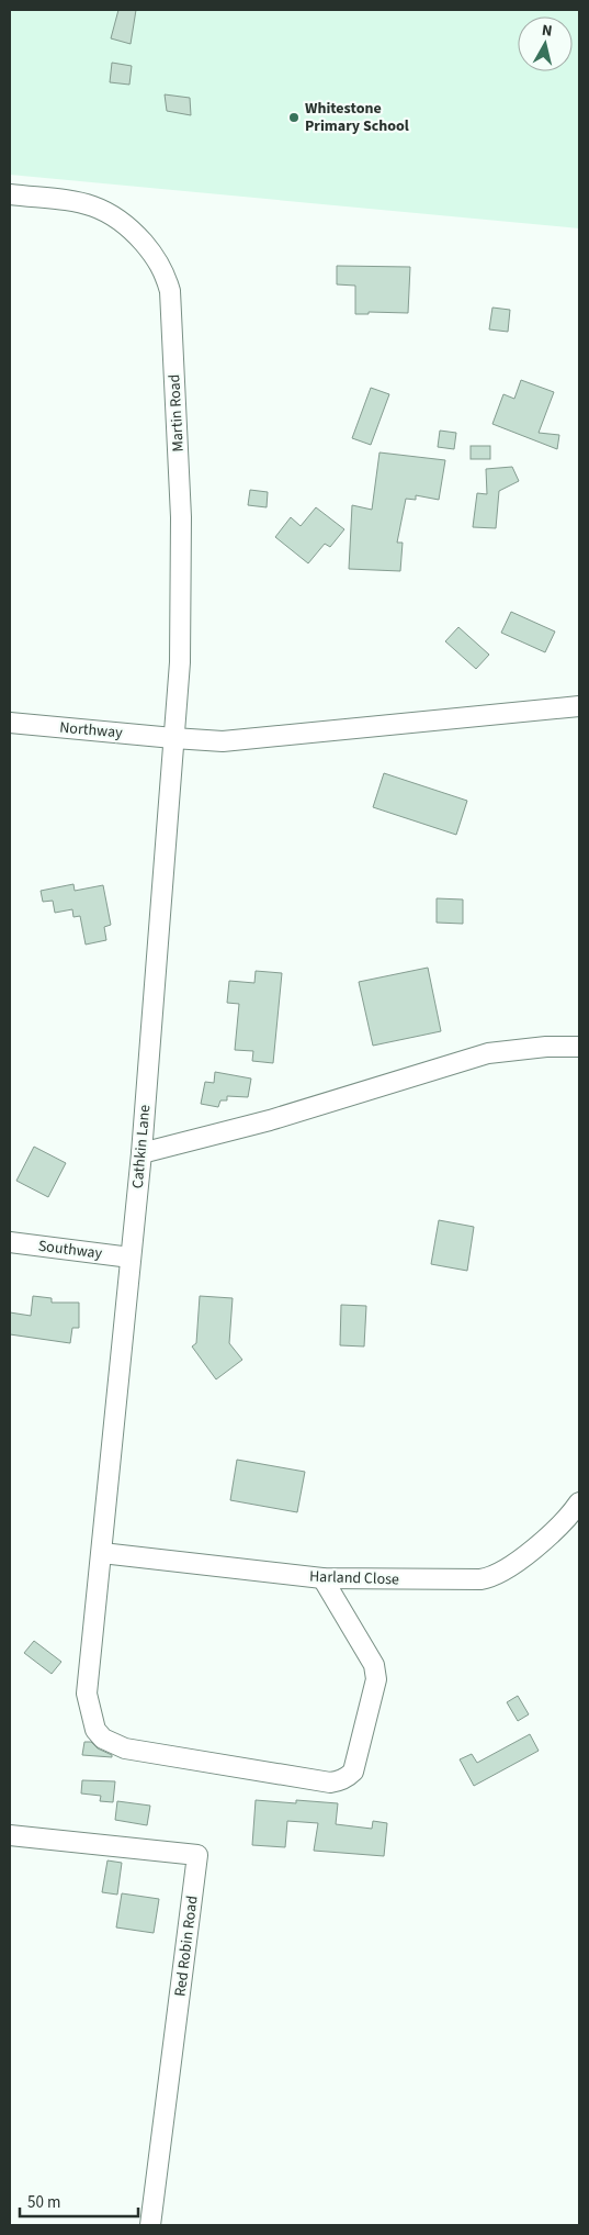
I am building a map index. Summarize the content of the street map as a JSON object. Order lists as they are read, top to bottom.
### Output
{
  "streets": {
    "street": [
      "Martin Road",
      "Northway",
      "Cathkin Lane",
      "Southway",
      "Harland Close",
      "Red Robin Road"
    ]
  },
  "crossings": [
    ["Martin Road", "Northway"],
    ["Martin Road", "Cathkin Lane"],
    ["Northway", "Cathkin Lane"],
    ["Cathkin Lane", "Southway"],
    ["Cathkin Lane", "Harland Close"]
  ],
  "places": ["Whitestone Primary School"],
  "scale_bar": "50 m",
  "north": "top"
}
